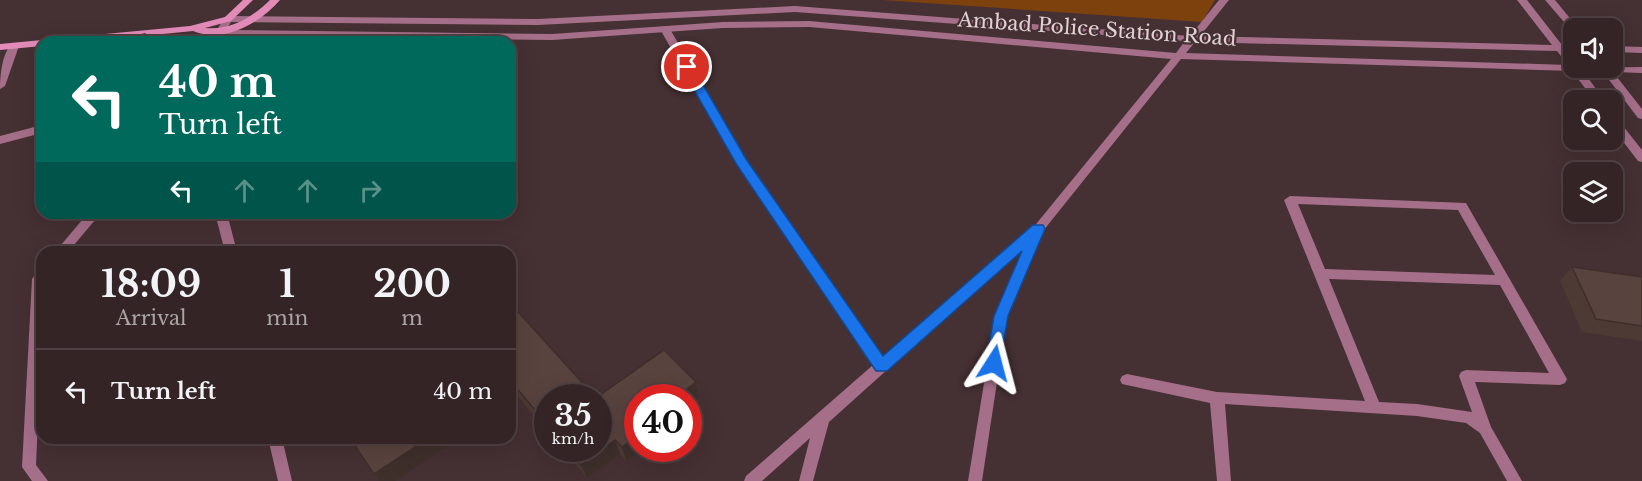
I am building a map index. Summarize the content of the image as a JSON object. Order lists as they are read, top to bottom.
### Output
{
  "streets": {
    "main road": ["Ambad Police Station Road"]
  },
  "page": {
    "turn": ["40 m", "Turn left"],
    "eta": [
      "18:09",
      "Arrival",
      "1",
      "min",
      "200",
      "m"
    ],
    "list": [
      {
        "name": "Turn left",
        "value": "40 m"
      }
    ],
    "speed": "35 km/h",
    "limit": "40"
  }
}
